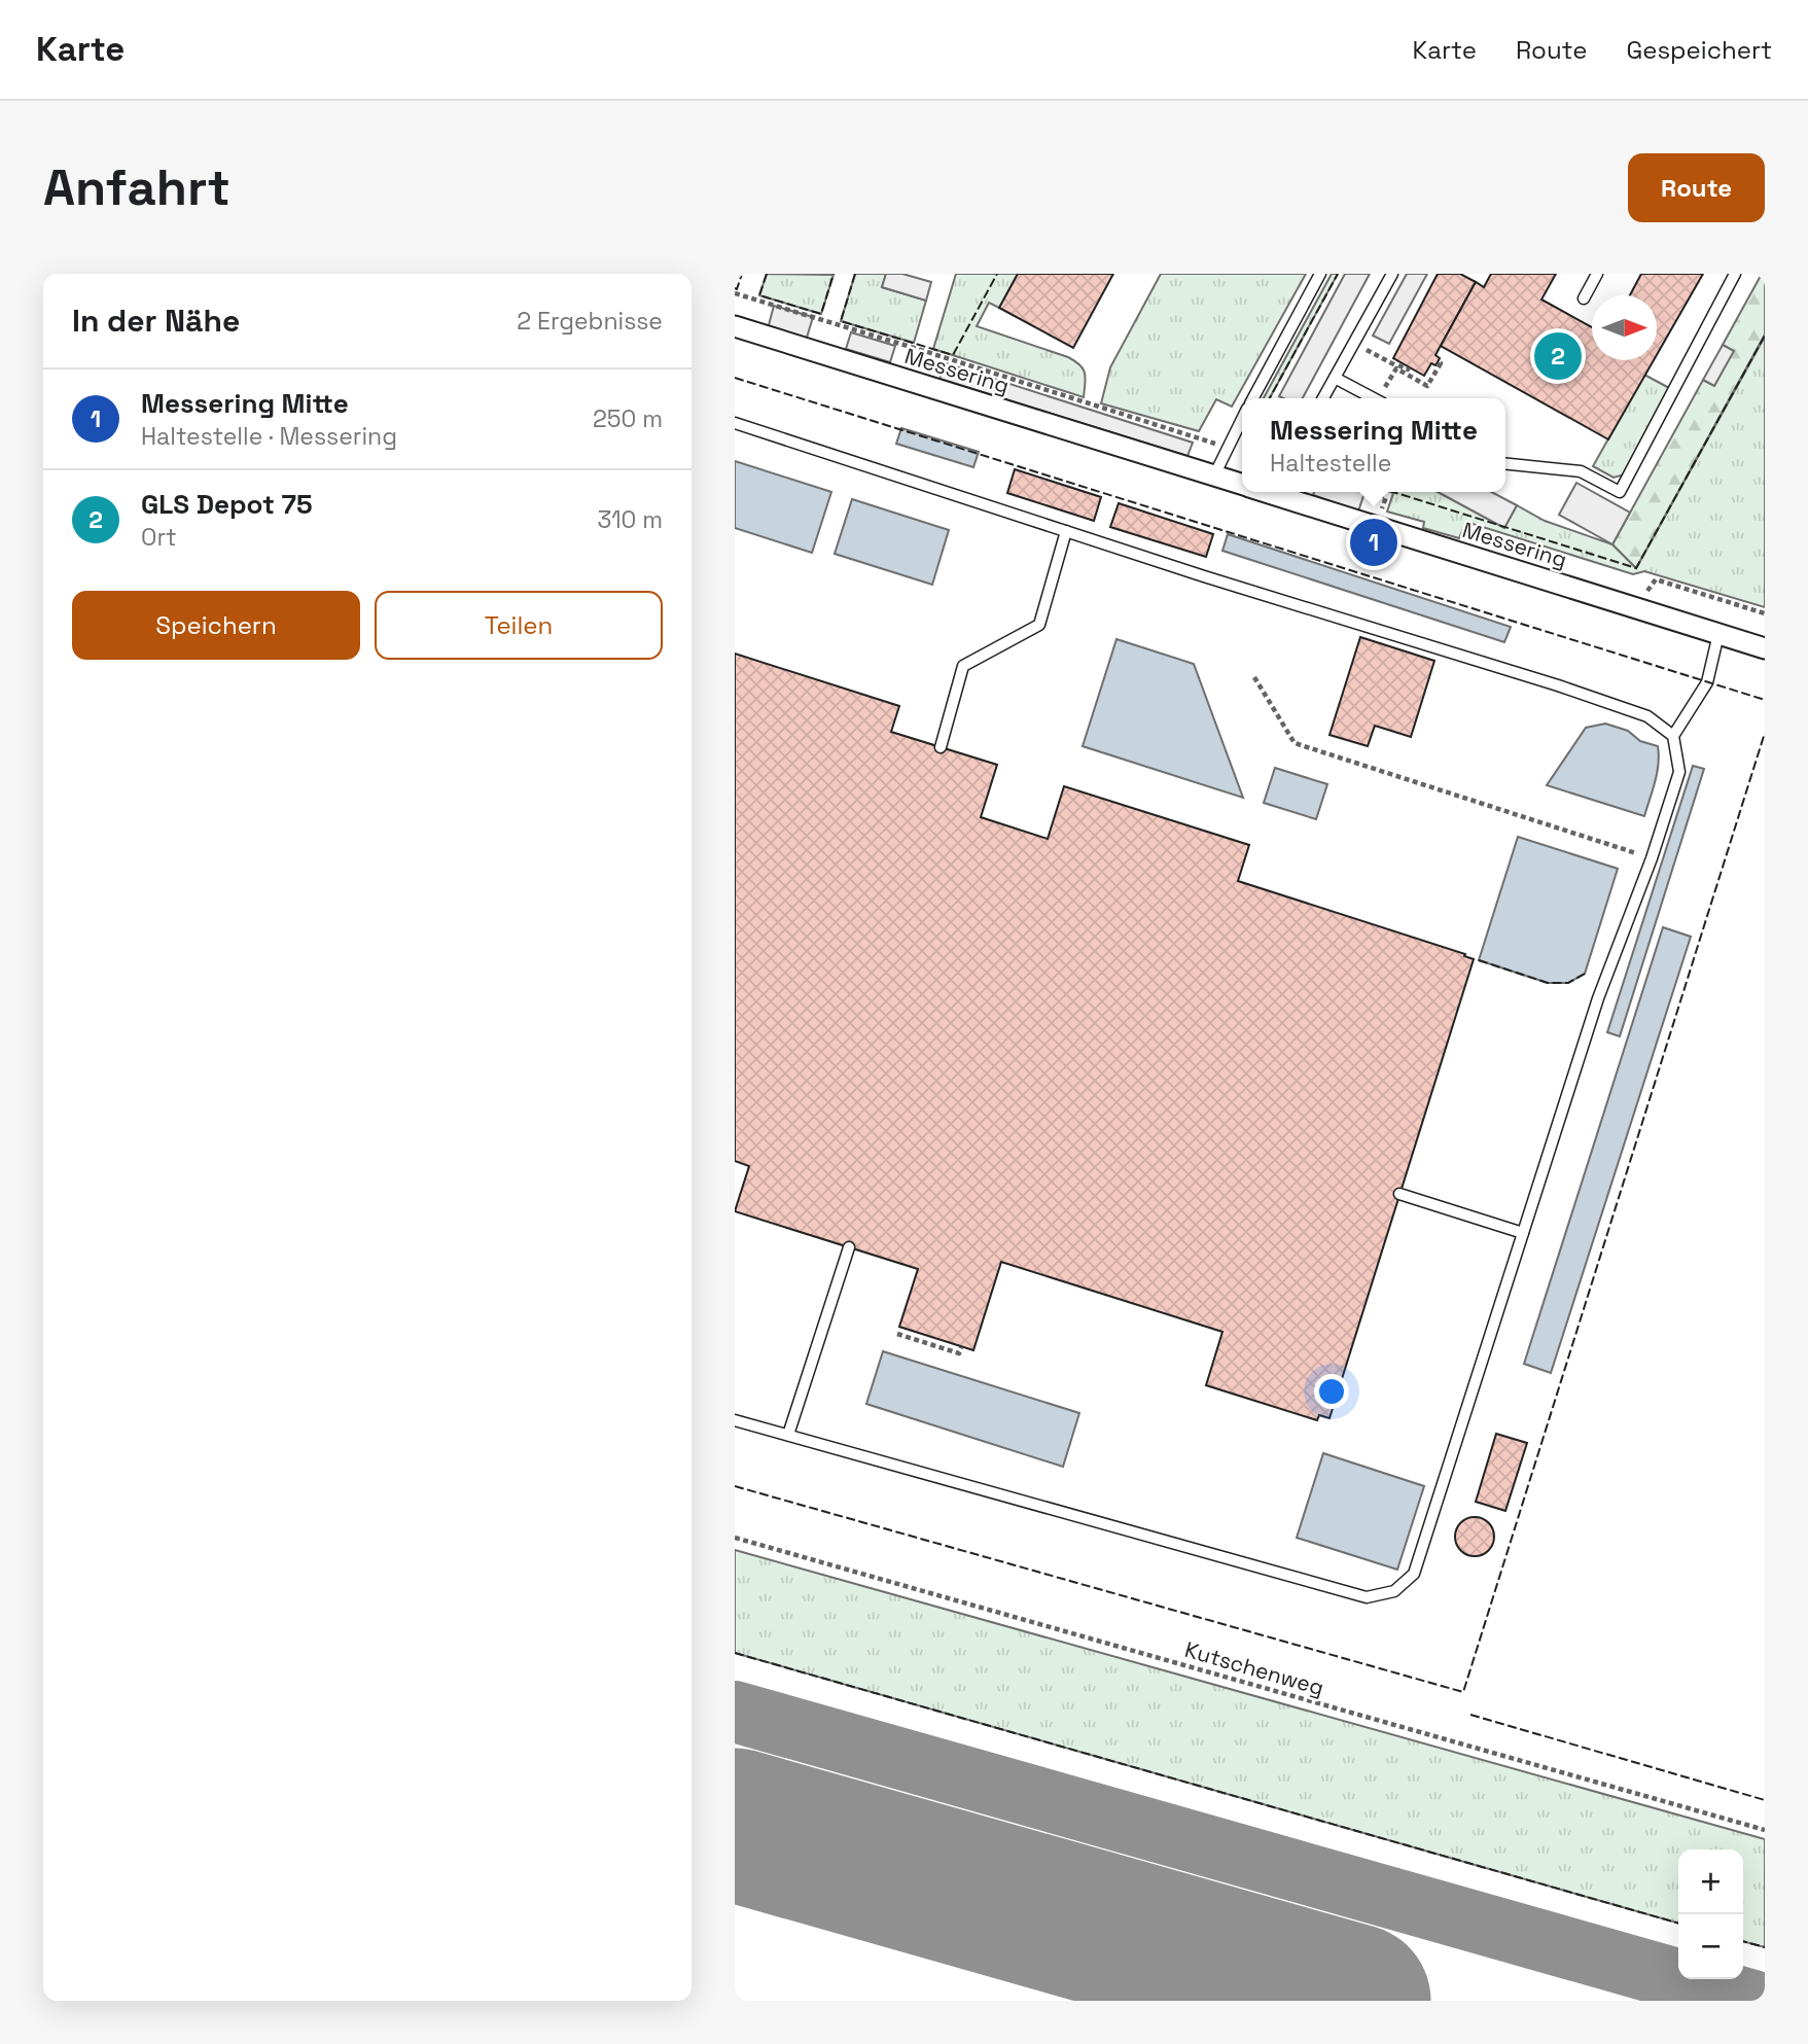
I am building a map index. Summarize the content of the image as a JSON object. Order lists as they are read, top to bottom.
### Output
{
  "streets": {
    "street": ["Messering"],
    "path": ["Kutschenweg"]
  },
  "north": "right",
  "page": {
    "header": "Karte",
    "nav": ["Karte", "Route", "Gespeichert"],
    "buttons": [
      "Route",
      ["Speichern", "Teilen"]
    ],
    "title": "Anfahrt",
    "heading": ["In der Nähe", "2 Ergebnisse"],
    "pins": ["2", "1"],
    "list": [
      {
        "mark": "1",
        "name": "Messering Mitte",
        "note": "Haltestelle · Messering",
        "value": "250 m"
      },
      {
        "mark": "2",
        "name": "GLS Depot 75",
        "note": "Ort",
        "value": "310 m"
      }
    ],
    "popup": ["Messering Mitte", "Haltestelle"],
    "map_buttons": ["+", "−"]
  }
}
